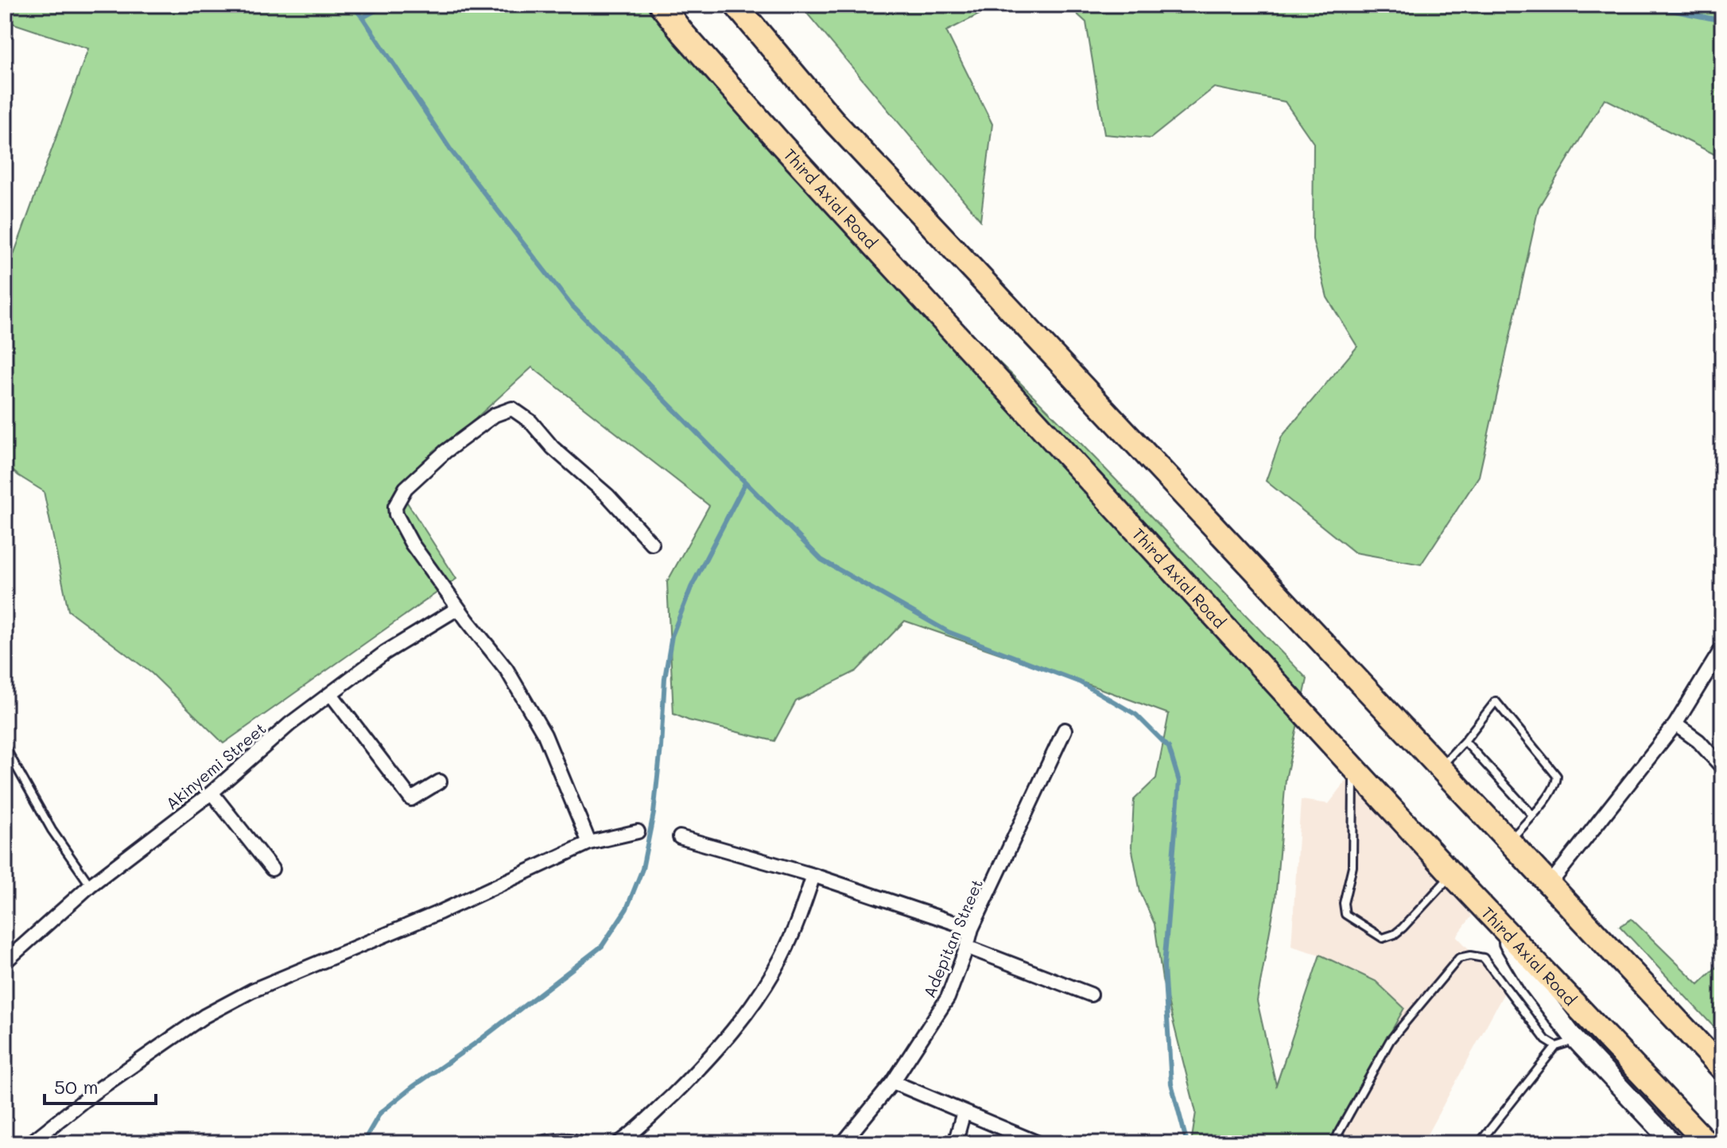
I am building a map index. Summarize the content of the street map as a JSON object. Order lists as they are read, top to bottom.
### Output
{
  "streets": {
    "highway": ["Third Axial Road"],
    "street": ["Akinyemi Street", "Adepitan Street"]
  },
  "scale_bar": "50 m"
}
